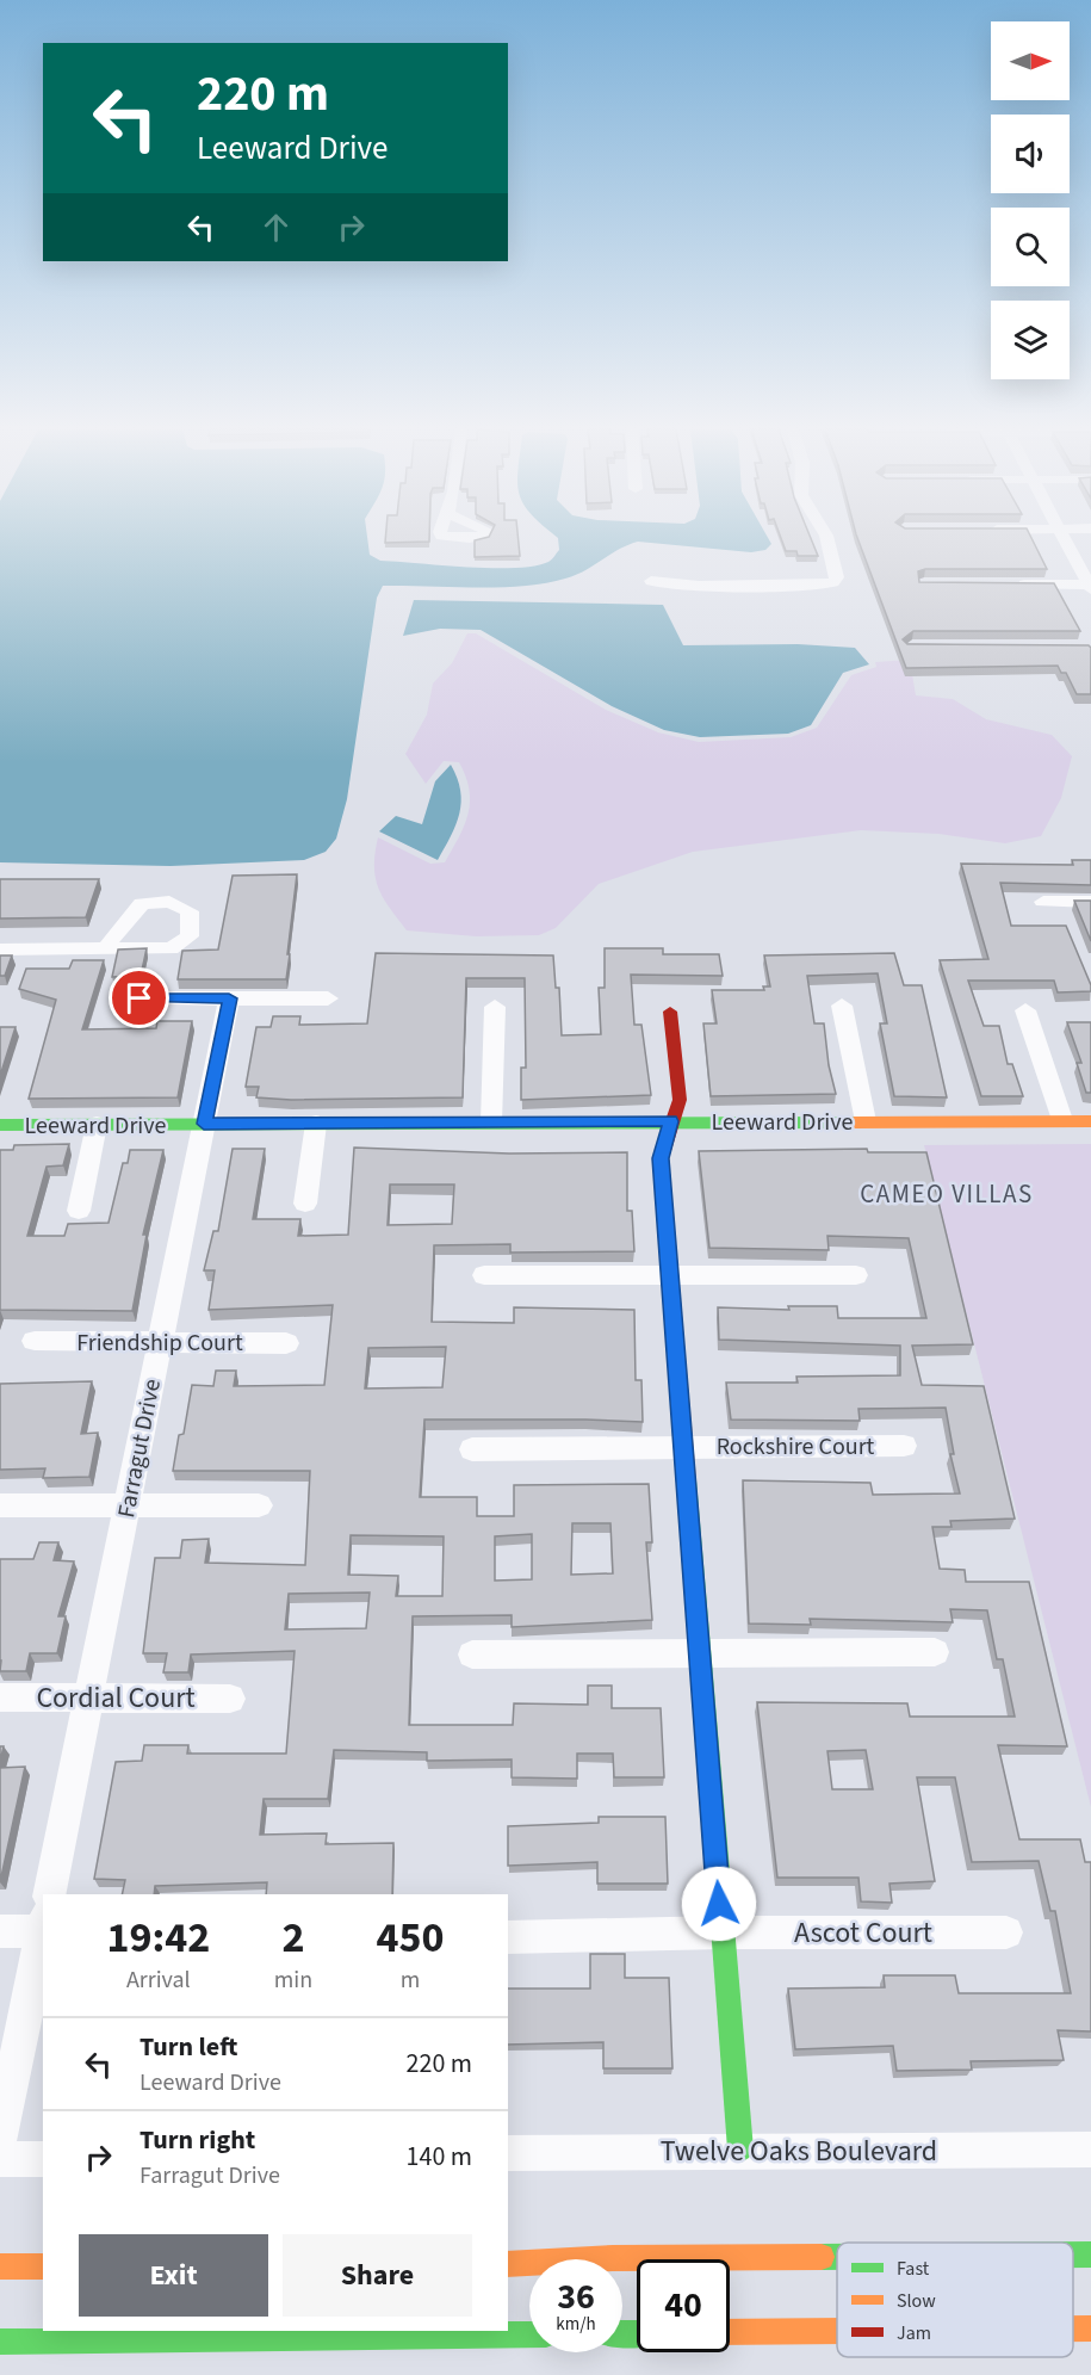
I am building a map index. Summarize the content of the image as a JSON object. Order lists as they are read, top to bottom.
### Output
{
  "streets": {
    "street": [
      "Leeward Drive",
      "Friendship Court",
      "Rockshire Court",
      "Farragut Drive",
      "Cordial Court",
      "Ascot Court",
      "Twelve Oaks Boulevard"
    ]
  },
  "crossings": [
    ["Leeward Drive", "Farragut Drive"],
    ["Friendship Court", "Farragut Drive"],
    ["Farragut Drive", "Cordial Court"]
  ],
  "districts": ["CAMEO VILLAS"],
  "legend": ["Fast", "Slow", "Jam"],
  "north": "right",
  "page": {
    "turn": ["220 m", "Leeward Drive"],
    "eta": [
      "19:42",
      "Arrival",
      "2",
      "min",
      "450",
      "m"
    ],
    "list": [
      {
        "name": "Turn left",
        "note": "Leeward Drive",
        "value": "220 m"
      },
      {
        "name": "Turn right",
        "note": "Farragut Drive",
        "value": "140 m"
      }
    ],
    "buttons": ["Exit", "Share"],
    "speed": "36 km/h",
    "limit": "40"
  }
}
